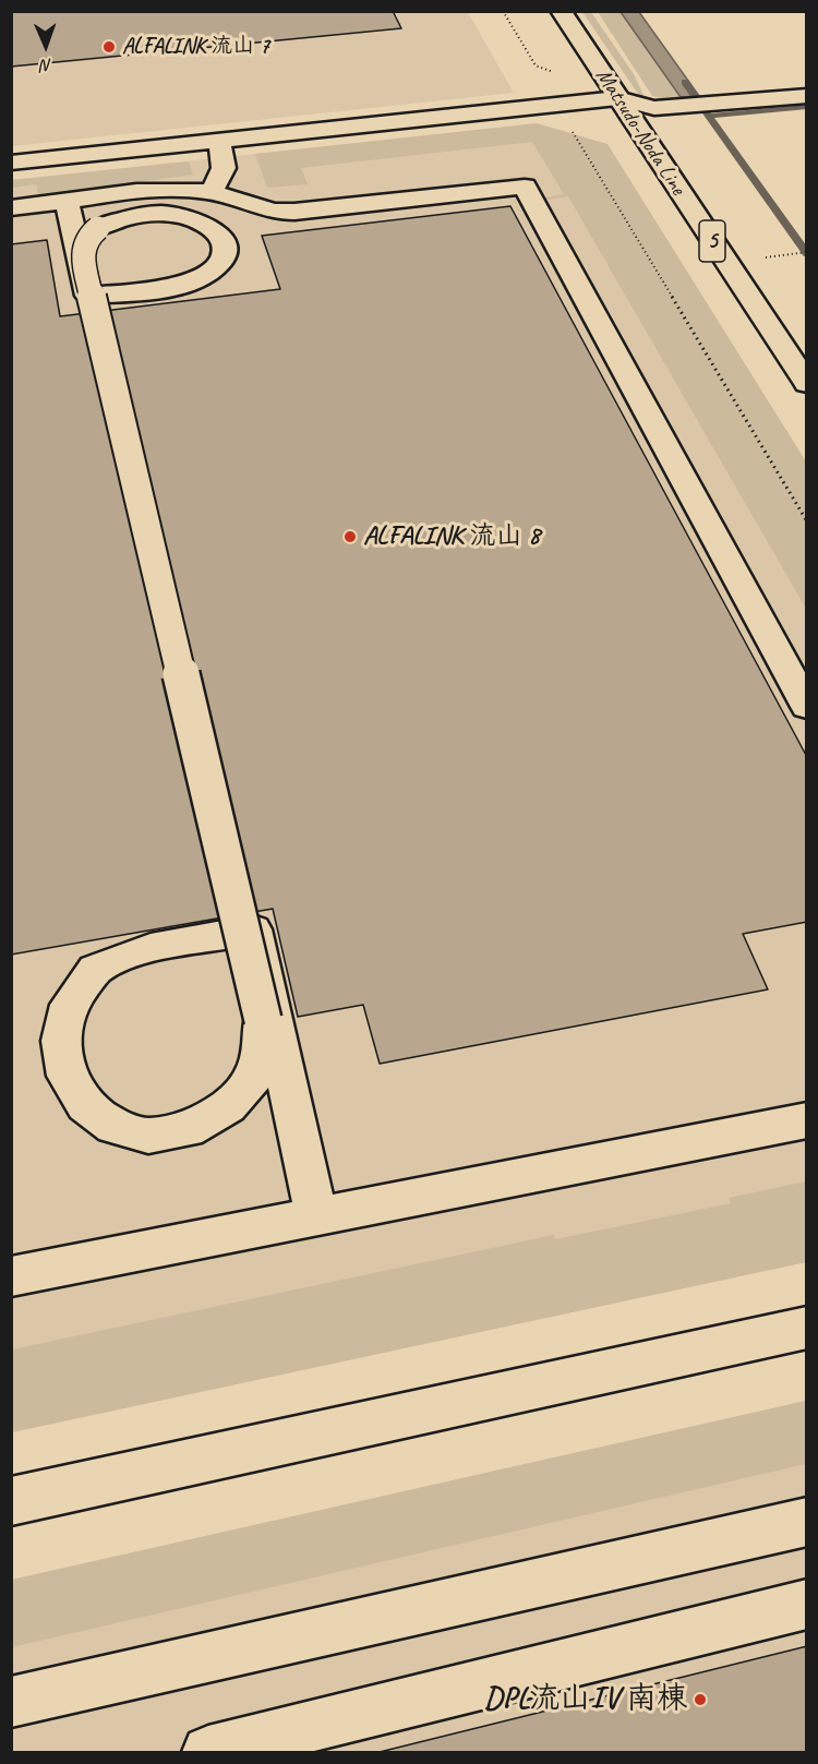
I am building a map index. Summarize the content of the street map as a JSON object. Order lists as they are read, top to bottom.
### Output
{
  "streets": {
    "street": ["Matsudo-Noda Line", "5"]
  },
  "places": ["ALFALINK 流山 7", "ALFALINK 流山 8", "DPL流山IV 南棟"],
  "north": "bottom"
}
